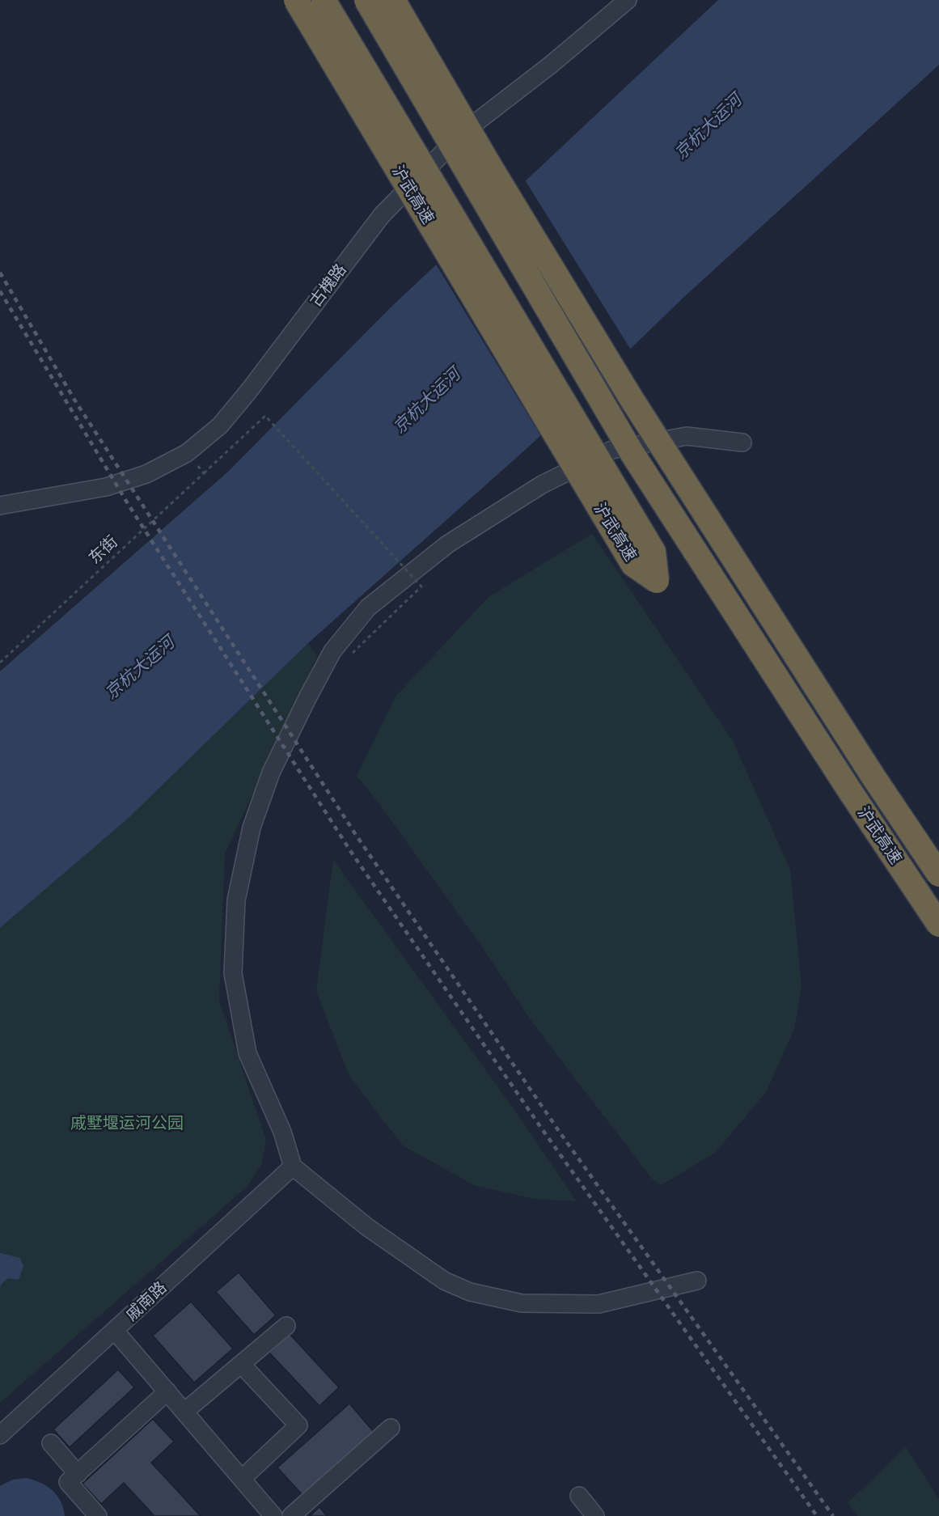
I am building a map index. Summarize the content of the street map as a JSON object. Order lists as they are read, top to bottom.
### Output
{
  "streets": {
    "highway": ["沪武高速"],
    "street": ["古槐路", "戚南路"],
    "path": ["东街"]
  },
  "water": ["京杭大运河"],
  "parks": ["戚墅堰运河公园"]
}
